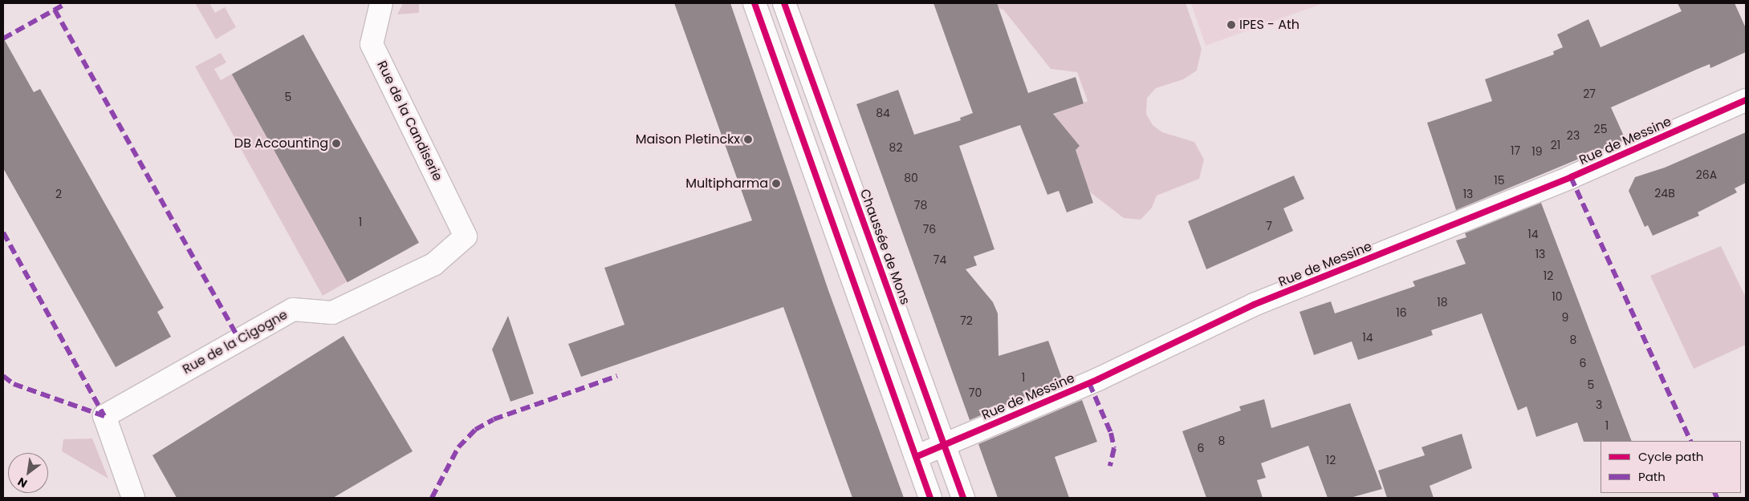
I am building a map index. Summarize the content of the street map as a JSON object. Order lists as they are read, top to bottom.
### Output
{
  "streets": {
    "street": [
      "Rue de la Candiserie",
      "Rue de Messine",
      "Chaussée de Mons",
      "Rue de la Cigogne"
    ]
  },
  "crossings": [
    ["Rue de la Candiserie", "Rue de la Cigogne"],
    ["Rue de Messine", "Chaussée de Mons"]
  ],
  "places": [
    "IPES - Ath",
    "Maison Pletinckx",
    "DB Accounting",
    "Multipharma"
  ],
  "house_numbers": [
    "27",
    "5",
    "84",
    "25",
    "23",
    "21",
    "82",
    "17",
    "19",
    "26A",
    "80",
    "15",
    "24B",
    "2",
    "13",
    "78",
    "1",
    "7",
    "76",
    "14",
    "13",
    "74",
    "12",
    "10",
    "18",
    "16",
    "9",
    "72",
    "14",
    "8",
    "6",
    "1",
    "5",
    "70",
    "3",
    "1",
    "8",
    "6",
    "12"
  ],
  "legend": ["Cycle path", "Path"],
  "north": "bottom left"
}
